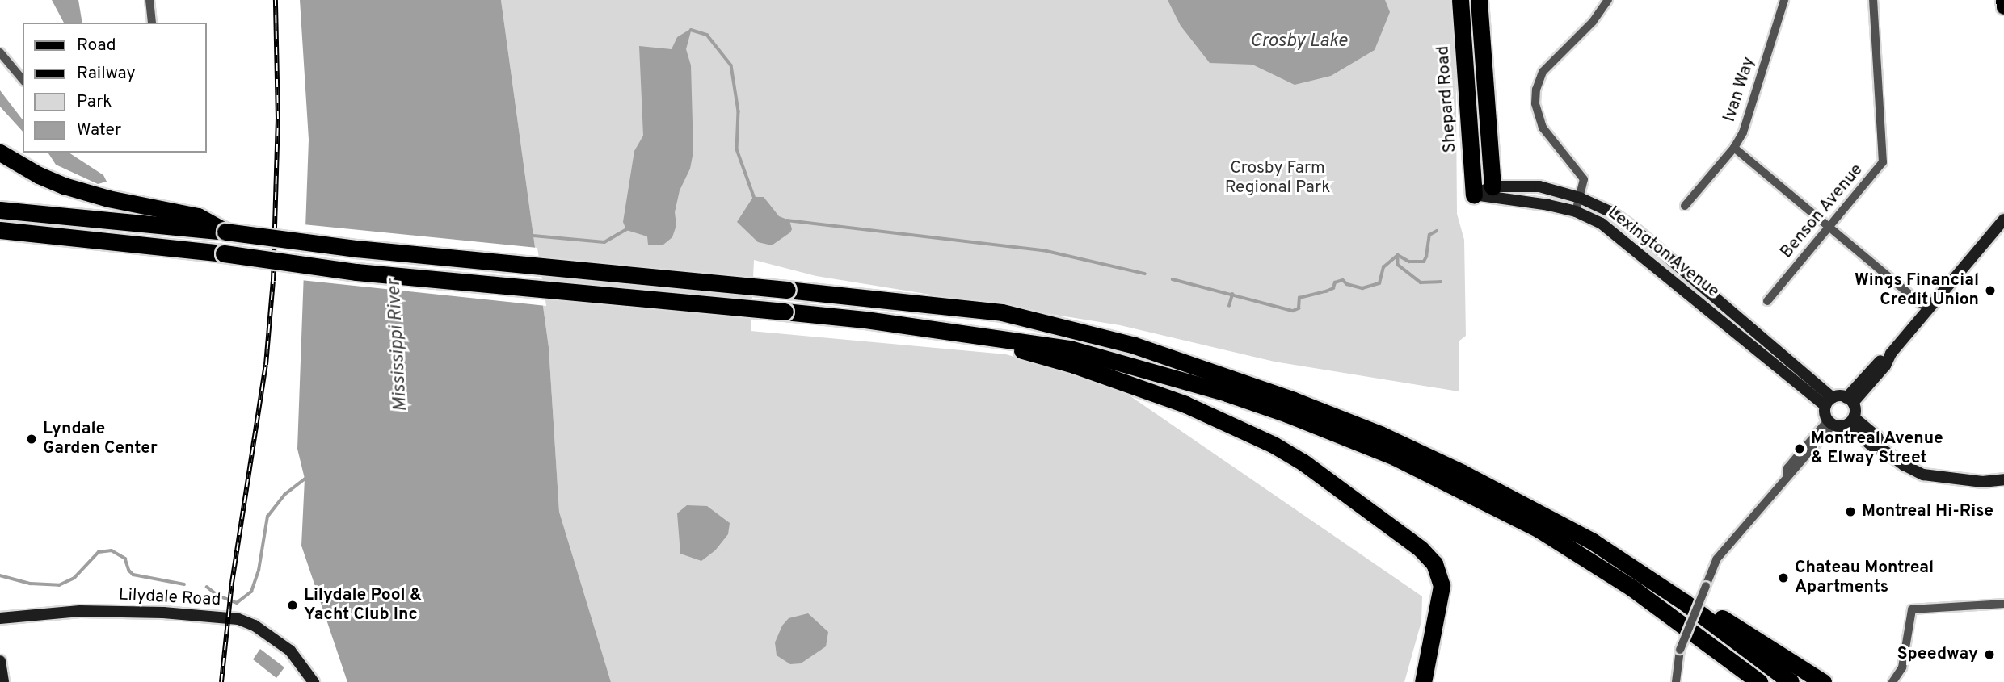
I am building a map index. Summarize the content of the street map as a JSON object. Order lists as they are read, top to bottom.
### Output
{
  "streets": {
    "highway": ["Shepard Road"],
    "street": [
      "Ivan Way",
      "Benson Avenue",
      "Lexington Avenue",
      "Lilydale Road"
    ]
  },
  "crossings": [
    ["Shepard Road", "Lexington Avenue"]
  ],
  "water": ["Crosby Lake", "Mississippi River"],
  "parks": ["Crosby Farm Regional Park"],
  "places": [
    "Wings Financial Credit Union",
    "Lyndale Garden Center",
    "Montreal Avenue & Elway Street",
    "Montreal Hi-Rise",
    "Chateau Montreal Apartments",
    "Lilydale Pool & Yacht Club Inc",
    "Speedway"
  ],
  "legend": [
    "Road",
    "Railway",
    "Park",
    "Water"
  ]
}
